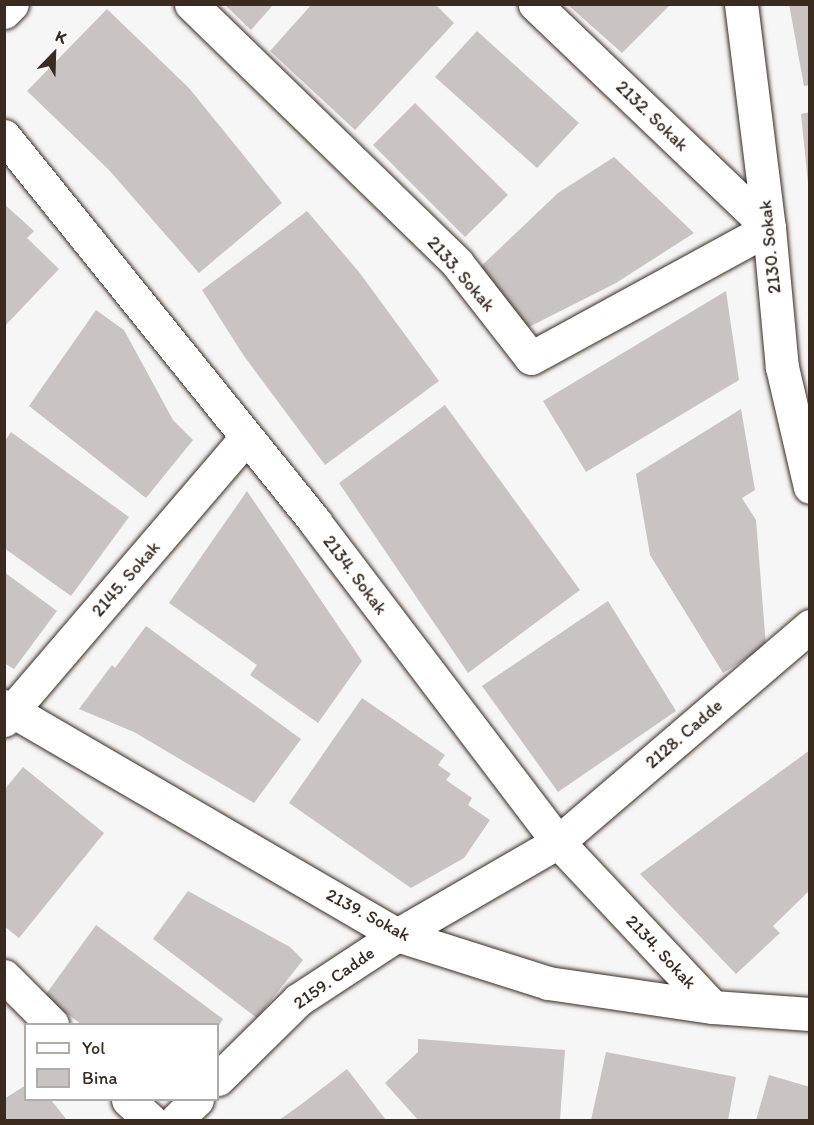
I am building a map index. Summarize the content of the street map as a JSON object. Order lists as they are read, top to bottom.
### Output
{
  "streets": {
    "street": [
      "2132. Sokak",
      "2130. Sokak",
      "2133. Sokak",
      "2134. Sokak",
      "2145. Sokak",
      "2128. Cadde",
      "2139. Sokak",
      "2159. Cadde"
    ]
  },
  "crossings": [
    ["2132. Sokak", "2130. Sokak"],
    ["2132. Sokak", "2133. Sokak"],
    ["2130. Sokak", "2133. Sokak"],
    ["2134. Sokak", "2145. Sokak"],
    ["2134. Sokak", "2128. Cadde"],
    ["2134. Sokak", "2139. Sokak"],
    ["2134. Sokak", "2159. Cadde"],
    ["2145. Sokak", "2139. Sokak"],
    ["2128. Cadde", "2159. Cadde"],
    ["2139. Sokak", "2159. Cadde"]
  ],
  "legend": ["Yol", "Bina"],
  "north": "top right"
}
